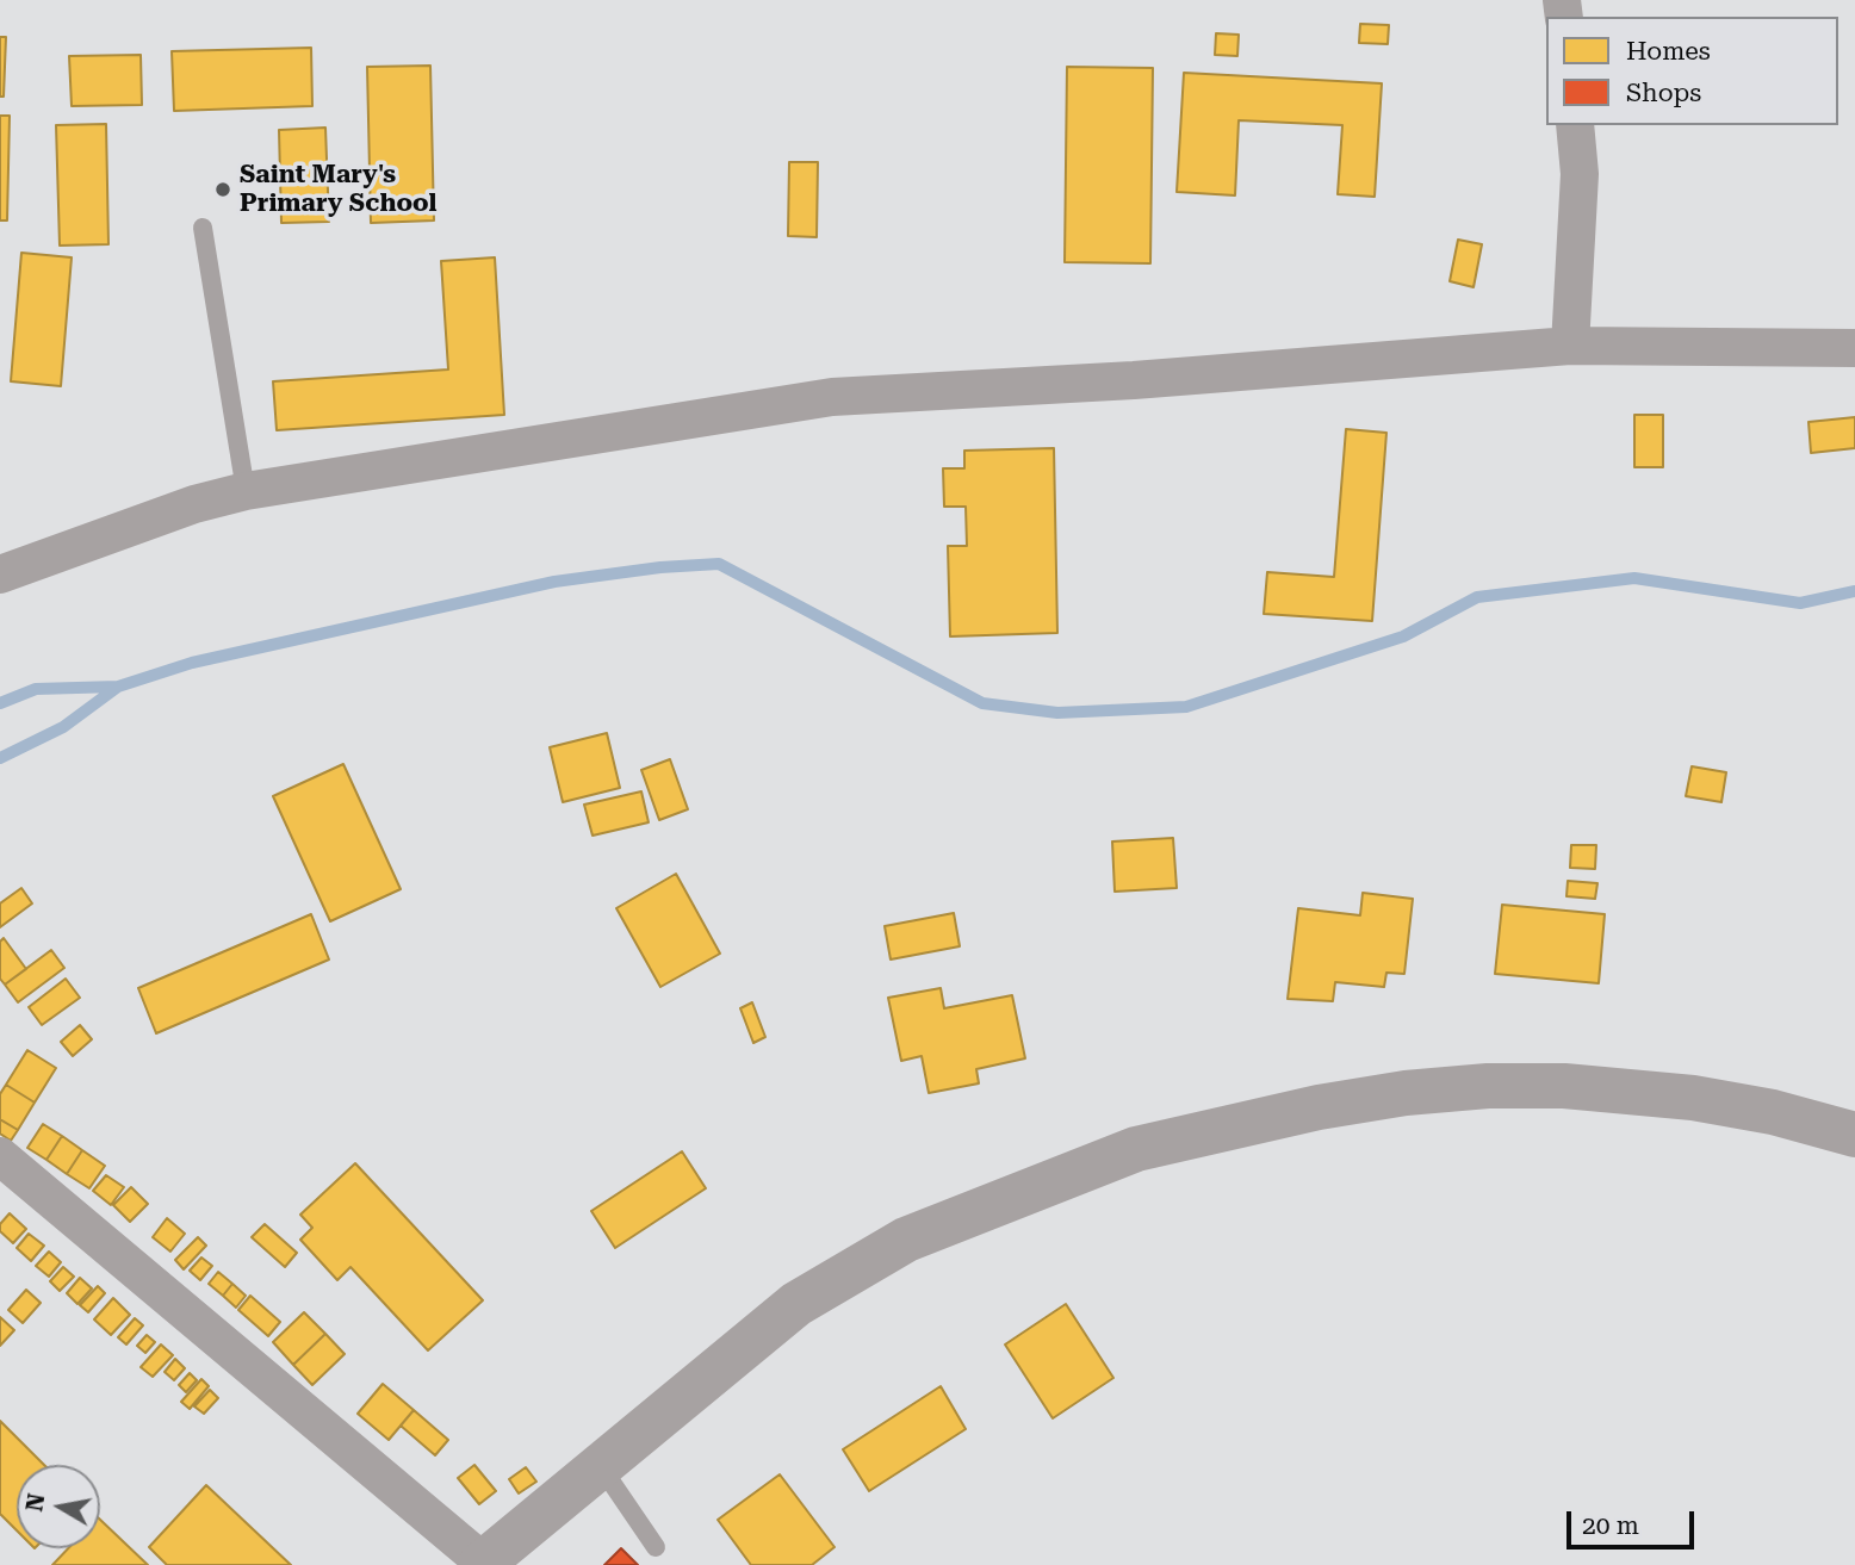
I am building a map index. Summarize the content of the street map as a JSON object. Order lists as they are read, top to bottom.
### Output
{
  "places": ["Saint Mary's Primary School"],
  "legend": ["Homes", "Shops"],
  "scale_bar": "20 m",
  "north": "left"
}
